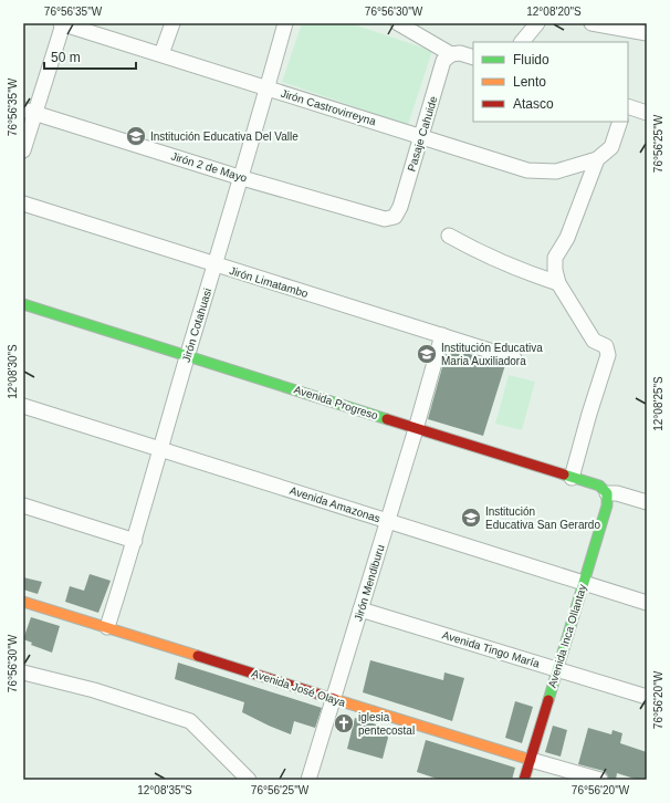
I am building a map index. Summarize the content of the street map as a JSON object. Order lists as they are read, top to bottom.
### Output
{
  "streets": {
    "street": [
      "Jirón Castrovirreyna",
      "Pasaje Cahuide",
      "Jirón 2 de Mayo",
      "Jirón Limatambo",
      "Jirón Cotahuasi",
      "Avenida Progreso",
      "Avenida Amazonas",
      "Jirón Mendiburu",
      "Avenida Inca Ollantay",
      "Avenida Tingo María",
      "Avenida José Olaya"
    ]
  },
  "crossings": [
    ["Jirón Castrovirreyna", "Pasaje Cahuide"],
    ["Jirón Castrovirreyna", "Jirón Cotahuasi"],
    ["Pasaje Cahuide", "Jirón 2 de Mayo"],
    ["Jirón 2 de Mayo", "Jirón Cotahuasi"],
    ["Jirón Limatambo", "Jirón Cotahuasi"],
    ["Jirón Limatambo", "Jirón Mendiburu"],
    ["Jirón Cotahuasi", "Avenida Progreso"],
    ["Jirón Cotahuasi", "Avenida Amazonas"],
    ["Jirón Cotahuasi", "Avenida José Olaya"],
    ["Avenida Progreso", "Jirón Mendiburu"],
    ["Avenida Progreso", "Avenida Inca Ollantay"],
    ["Avenida Amazonas", "Jirón Mendiburu"],
    ["Avenida Amazonas", "Avenida Inca Ollantay"],
    ["Jirón Mendiburu", "Avenida Tingo María"],
    ["Jirón Mendiburu", "Avenida José Olaya"],
    ["Avenida Inca Ollantay", "Avenida Tingo María"],
    ["Avenida Inca Ollantay", "Avenida José Olaya"]
  ],
  "places": {
    "school or university": ["Institución Educativa Del Valle", "Institución Educativa Maria Auxiliadora", "Institución Educativa San Gerardo"],
    "church": ["iglesia pentecostal"]
  },
  "legend": ["Fluido", "Lento", "Atasco"],
  "scale_bar": "50 m",
  "coordinates": [
    "76°56'35\"W",
    "76°56'30\"W",
    "12°08'20\"S",
    "76°56'25\"W",
    "12°08'30\"S",
    "12°08'25\"S",
    "76°56'20\"W",
    "12°08'35\"S"
  ]
}
